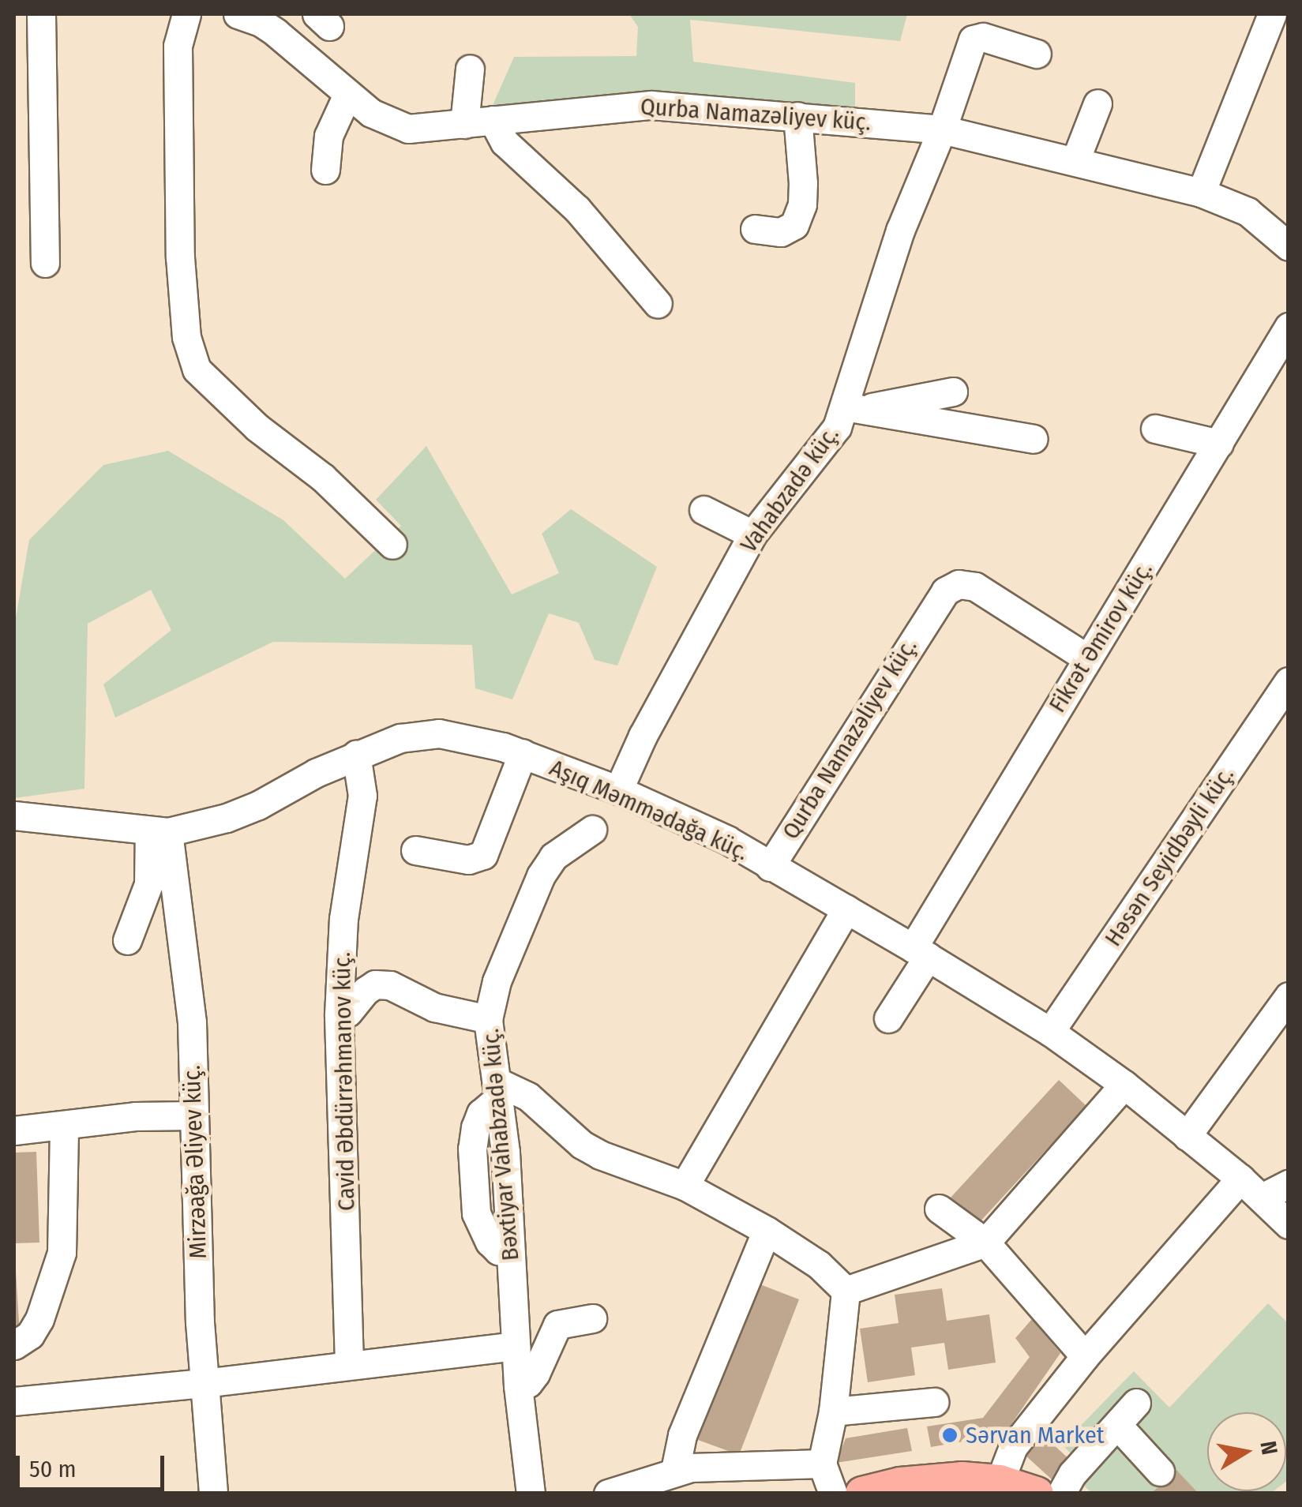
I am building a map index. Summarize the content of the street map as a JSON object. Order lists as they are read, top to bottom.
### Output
{
  "streets": {
    "street": [
      "Qurba Namazəliyev küç.",
      "Vahabzadə küç.",
      "Fikrət Əmirov küç.",
      "Aşıq Məmmədağa küç.",
      "Həsən Seyidbəyli küç.",
      "Cavid Əbdürrəhmanov küç.",
      "Bəxtiyar Vahabzadə küç.",
      "Mirzəağa Əliyev küç."
    ]
  },
  "crossings": [
    ["Qurba Namazəliyev küç.", "Vahabzadə küç."],
    ["Qurba Namazəliyev küç.", "Fikrət Əmirov küç."],
    ["Qurba Namazəliyev küç.", "Aşıq Məmmədağa küç."],
    ["Vahabzadə küç.", "Aşıq Məmmədağa küç."],
    ["Fikrət Əmirov küç.", "Aşıq Məmmədağa küç."],
    ["Aşıq Məmmədağa küç.", "Həsən Seyidbəyli küç."],
    ["Aşıq Məmmədağa küç.", "Cavid Əbdürrəhmanov küç."],
    ["Aşıq Məmmədağa küç.", "Mirzəağa Əliyev küç."]
  ],
  "places": ["Sərvan Market"],
  "scale_bar": "50 m",
  "north": "right"
}
